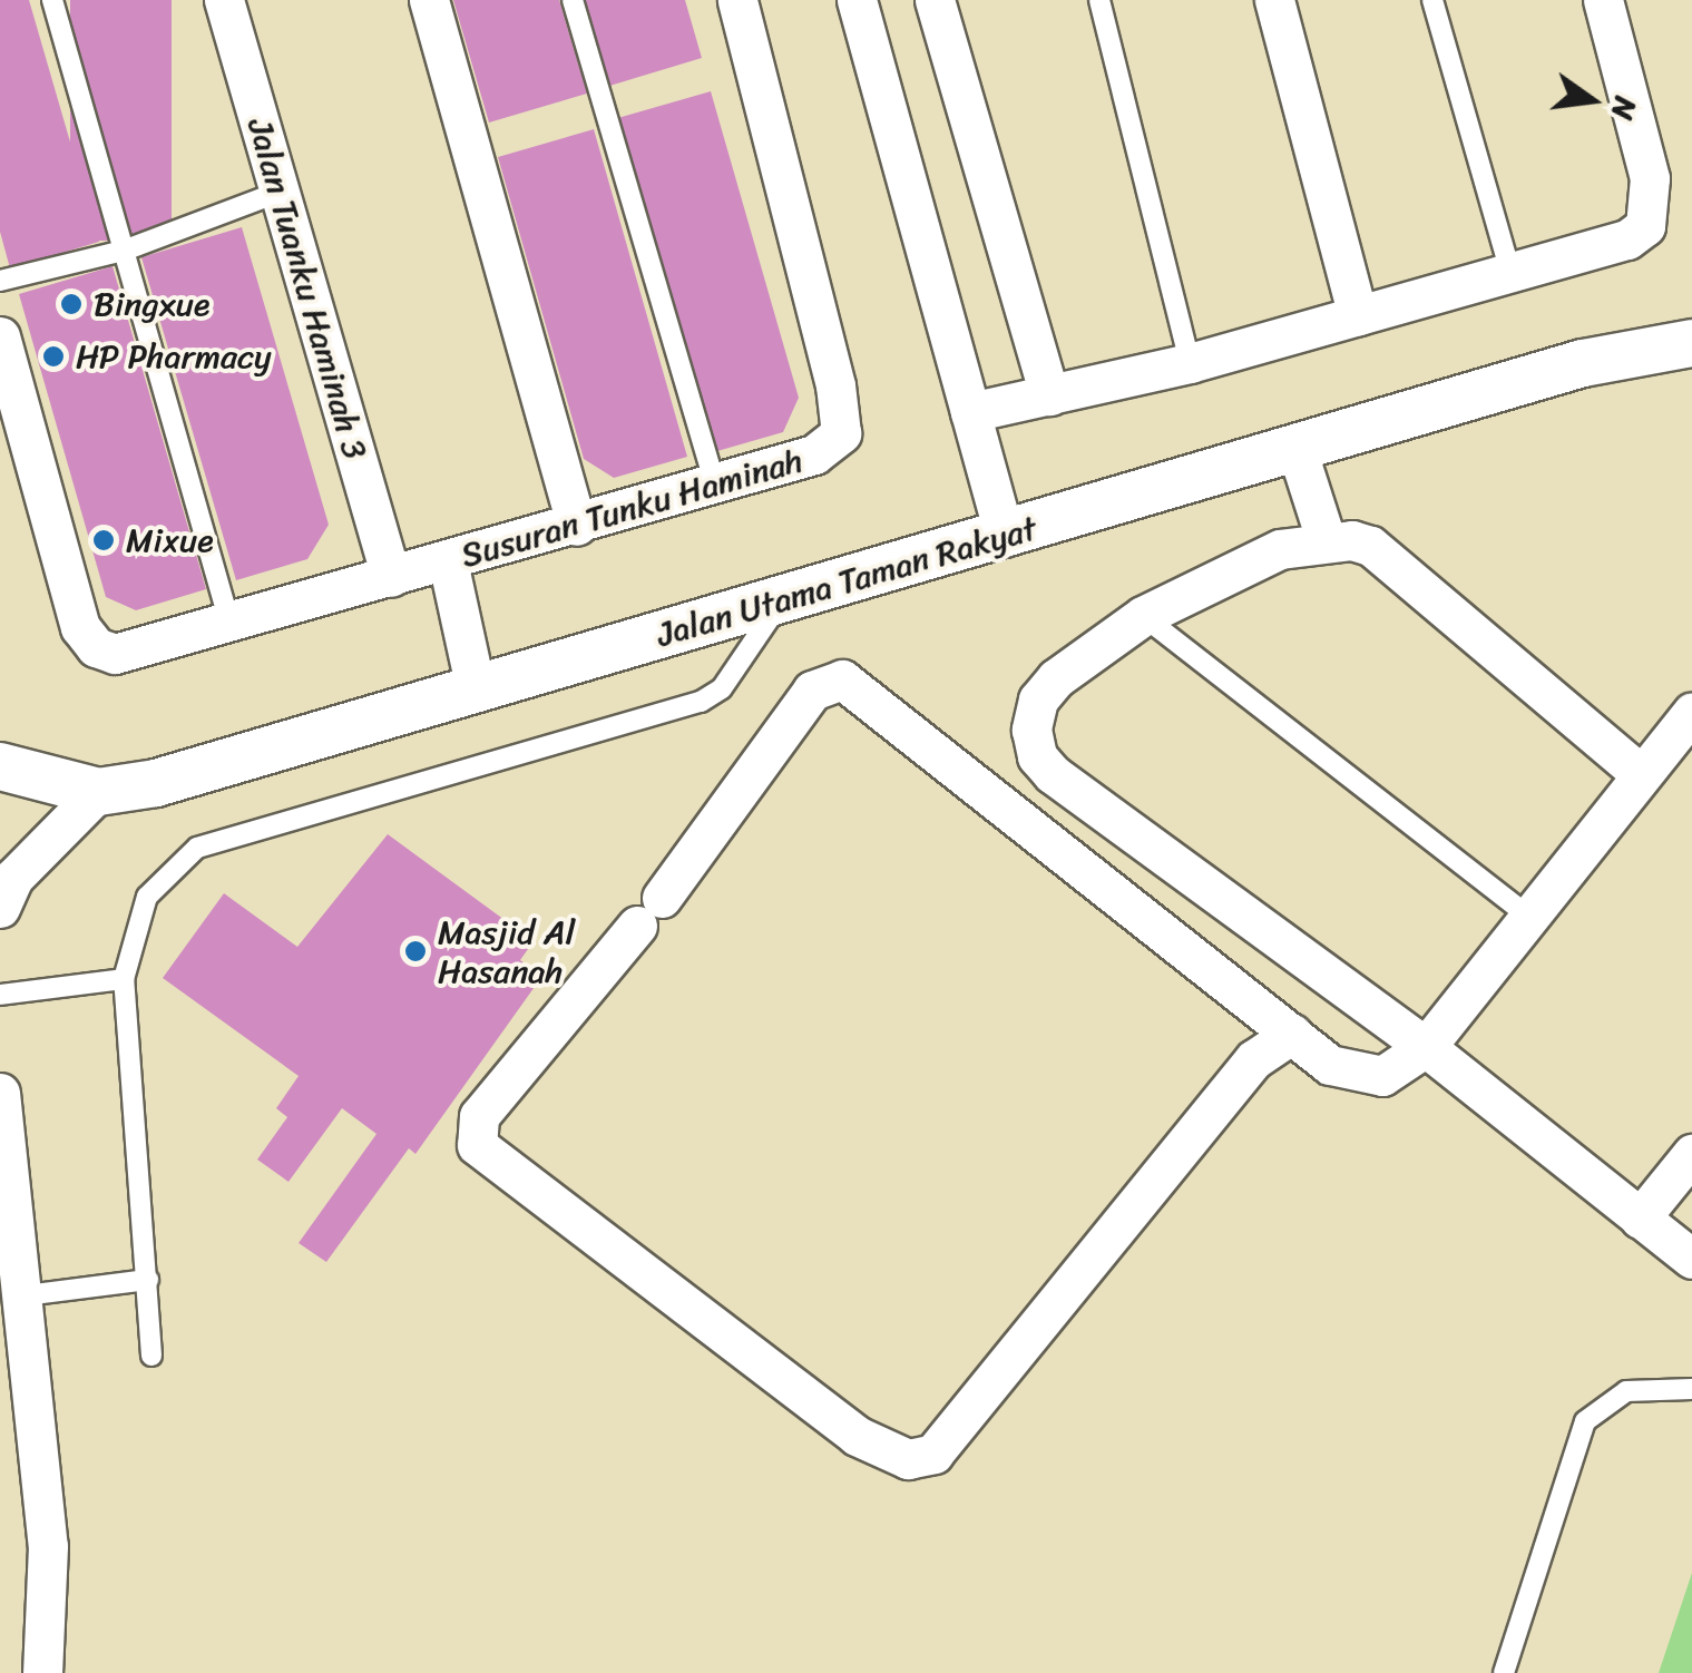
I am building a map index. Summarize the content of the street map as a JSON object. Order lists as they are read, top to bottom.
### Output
{
  "streets": {
    "street": ["Jalan Tuanku Haminah 3", "Susuran Tunku Haminah", "Jalan Utama Taman Rakyat"]
  },
  "crossings": [
    ["Jalan Tuanku Haminah 3", "Susuran Tunku Haminah"]
  ],
  "places": [
    "Bingxue",
    "HP Pharmacy",
    "Mixue",
    "Masjid Al Hasanah"
  ],
  "north": "right"
}
